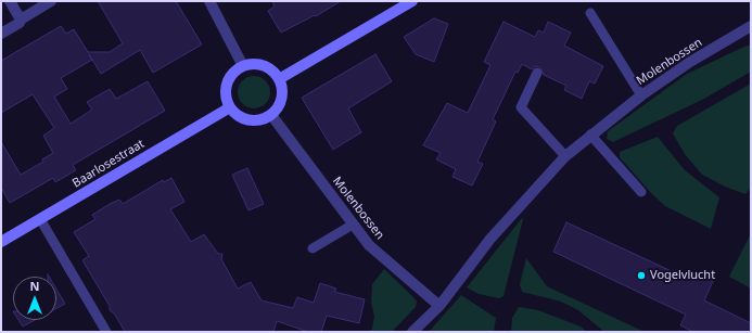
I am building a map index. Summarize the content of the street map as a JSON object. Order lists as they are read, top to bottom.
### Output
{
  "streets": {
    "street": ["Molenbossen", "Baarlosestraat"]
  },
  "crossings": [
    ["Molenbossen", "Baarlosestraat"]
  ],
  "places": ["Vogelvlucht"],
  "north": "top"
}
